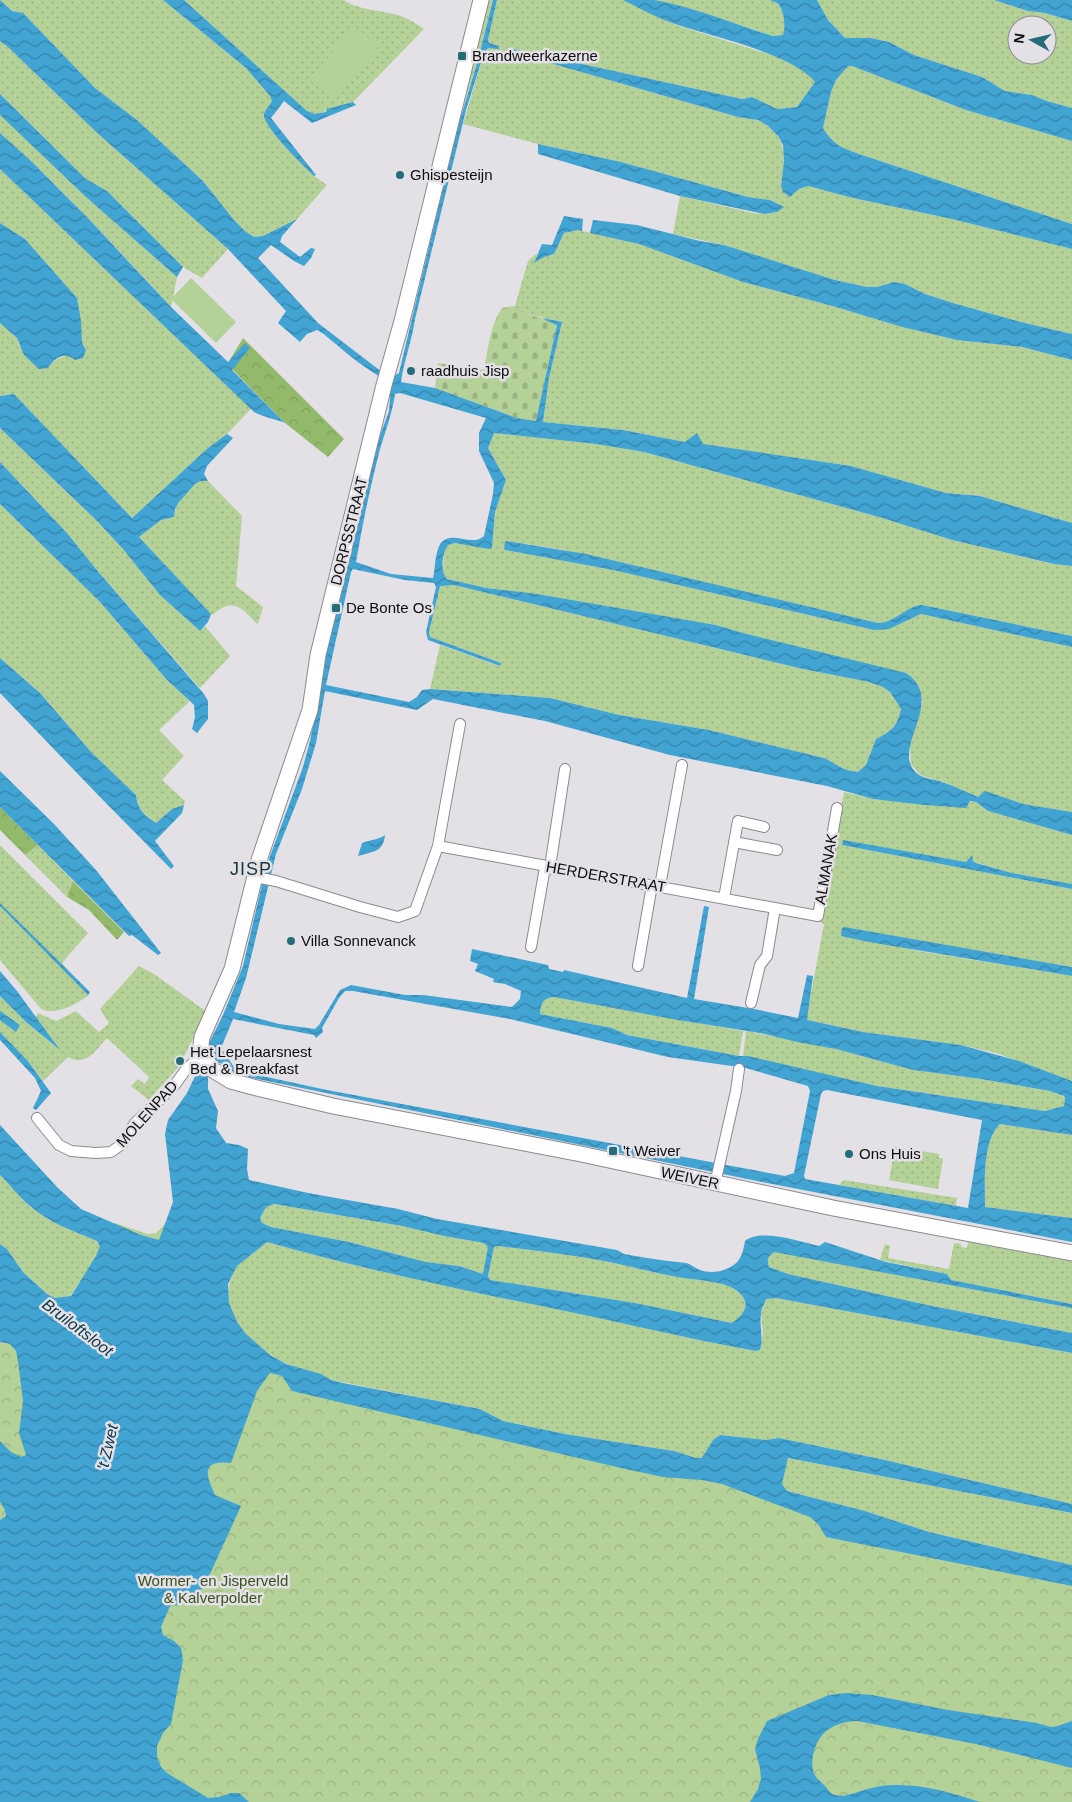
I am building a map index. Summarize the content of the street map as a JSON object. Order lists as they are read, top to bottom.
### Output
{
  "streets": {
    "street": [
      "DORPSSTRAAT",
      "ALMANAK",
      "HERDERSTRAAT",
      "MOLENPAD",
      "WEIVER"
    ]
  },
  "crossings": [
    ["DORPSSTRAAT", "MOLENPAD"],
    ["DORPSSTRAAT", "WEIVER"],
    ["ALMANAK", "HERDERSTRAAT"],
    ["MOLENPAD", "WEIVER"]
  ],
  "districts": ["JISP"],
  "water": ["Bruiloftsloot", "'t Zwet"],
  "parks": ["Wormer- en Jisperveld & Kalverpolder"],
  "places": {
    "transit": ["Brandweerkazerne", "De Bonte Os", "'t Weiver"],
    "other": [
      "Ghispesteijn",
      "raadhuis Jisp",
      "Villa Sonnevanck",
      "Het Lepelaarsnest Bed & Breakfast",
      "Ons Huis"
    ]
  },
  "north": "left"
}
